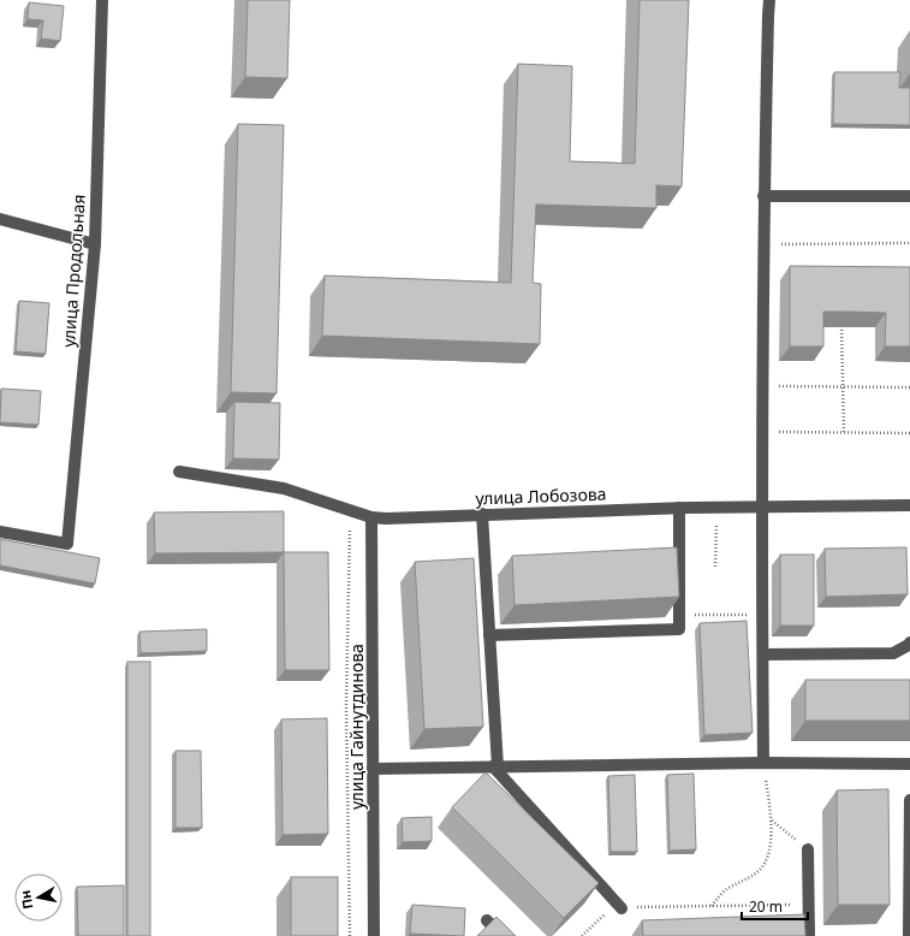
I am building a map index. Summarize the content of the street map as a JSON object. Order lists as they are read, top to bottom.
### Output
{
  "streets": {
    "street": ["улица Продольная", "улица Лобозова", "улица Гайнутдинова"]
  },
  "crossings": [
    ["улица Лобозова", "улица Гайнутдинова"]
  ],
  "scale_bar": "20 m",
  "north": "left"
}
